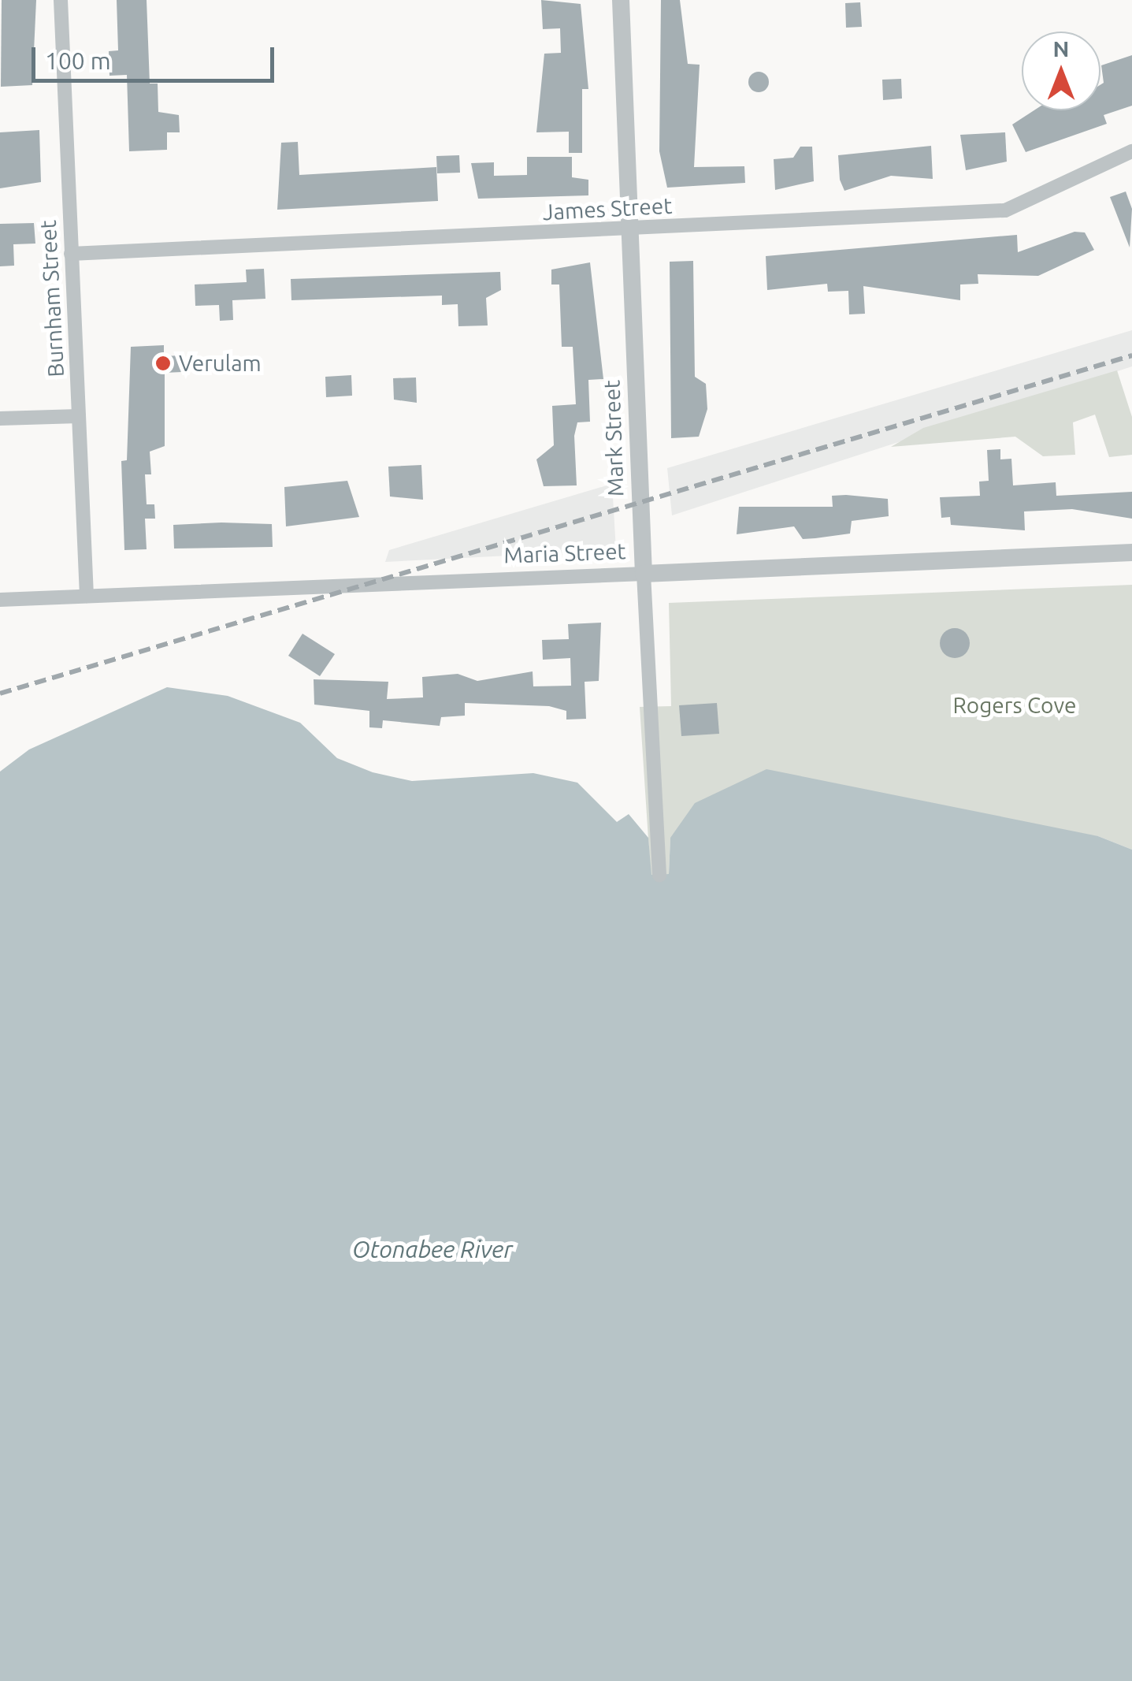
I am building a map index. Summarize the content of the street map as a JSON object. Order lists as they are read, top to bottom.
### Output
{
  "streets": {
    "street": [
      "James Street",
      "Burnham Street",
      "Mark Street",
      "Maria Street"
    ]
  },
  "crossings": [
    ["James Street", "Burnham Street"],
    ["James Street", "Mark Street"],
    ["Burnham Street", "Maria Street"],
    ["Mark Street", "Maria Street"]
  ],
  "water": ["Otonabee River"],
  "parks": ["Rogers Cove"],
  "places": ["Verulam"],
  "scale_bar": "100 m",
  "north": "top"
}
